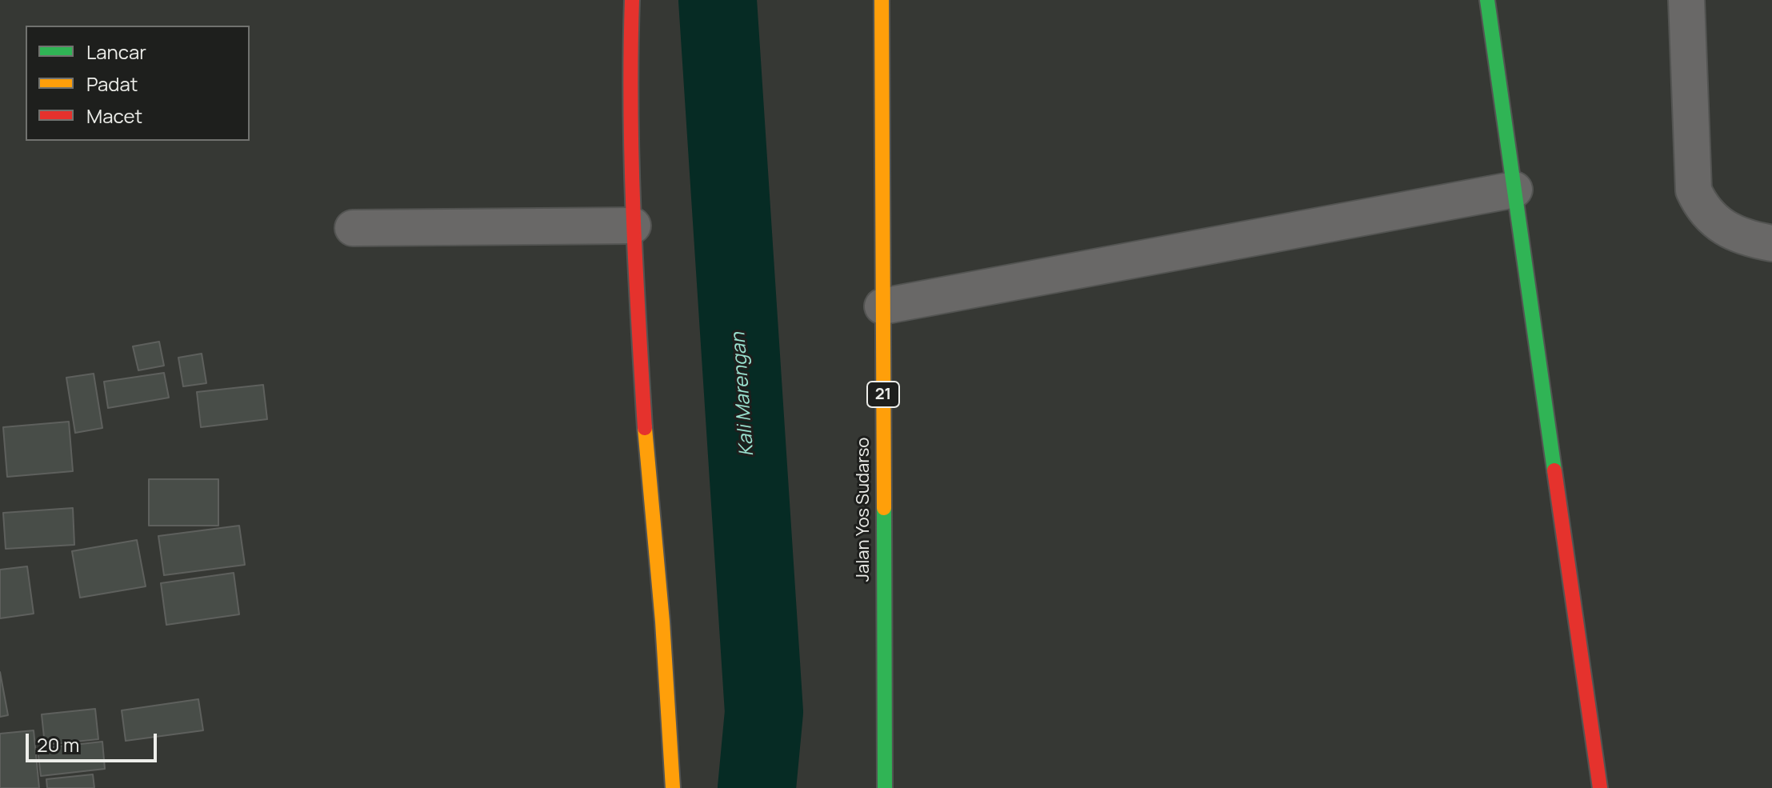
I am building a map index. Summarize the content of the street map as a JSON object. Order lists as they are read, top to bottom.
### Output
{
  "streets": {
    "main road": ["21", "Jalan Yos Sudarso"]
  },
  "water": ["Kali Marengan"],
  "legend": ["Lancar", "Padat", "Macet"],
  "scale_bar": "20 m"
}
